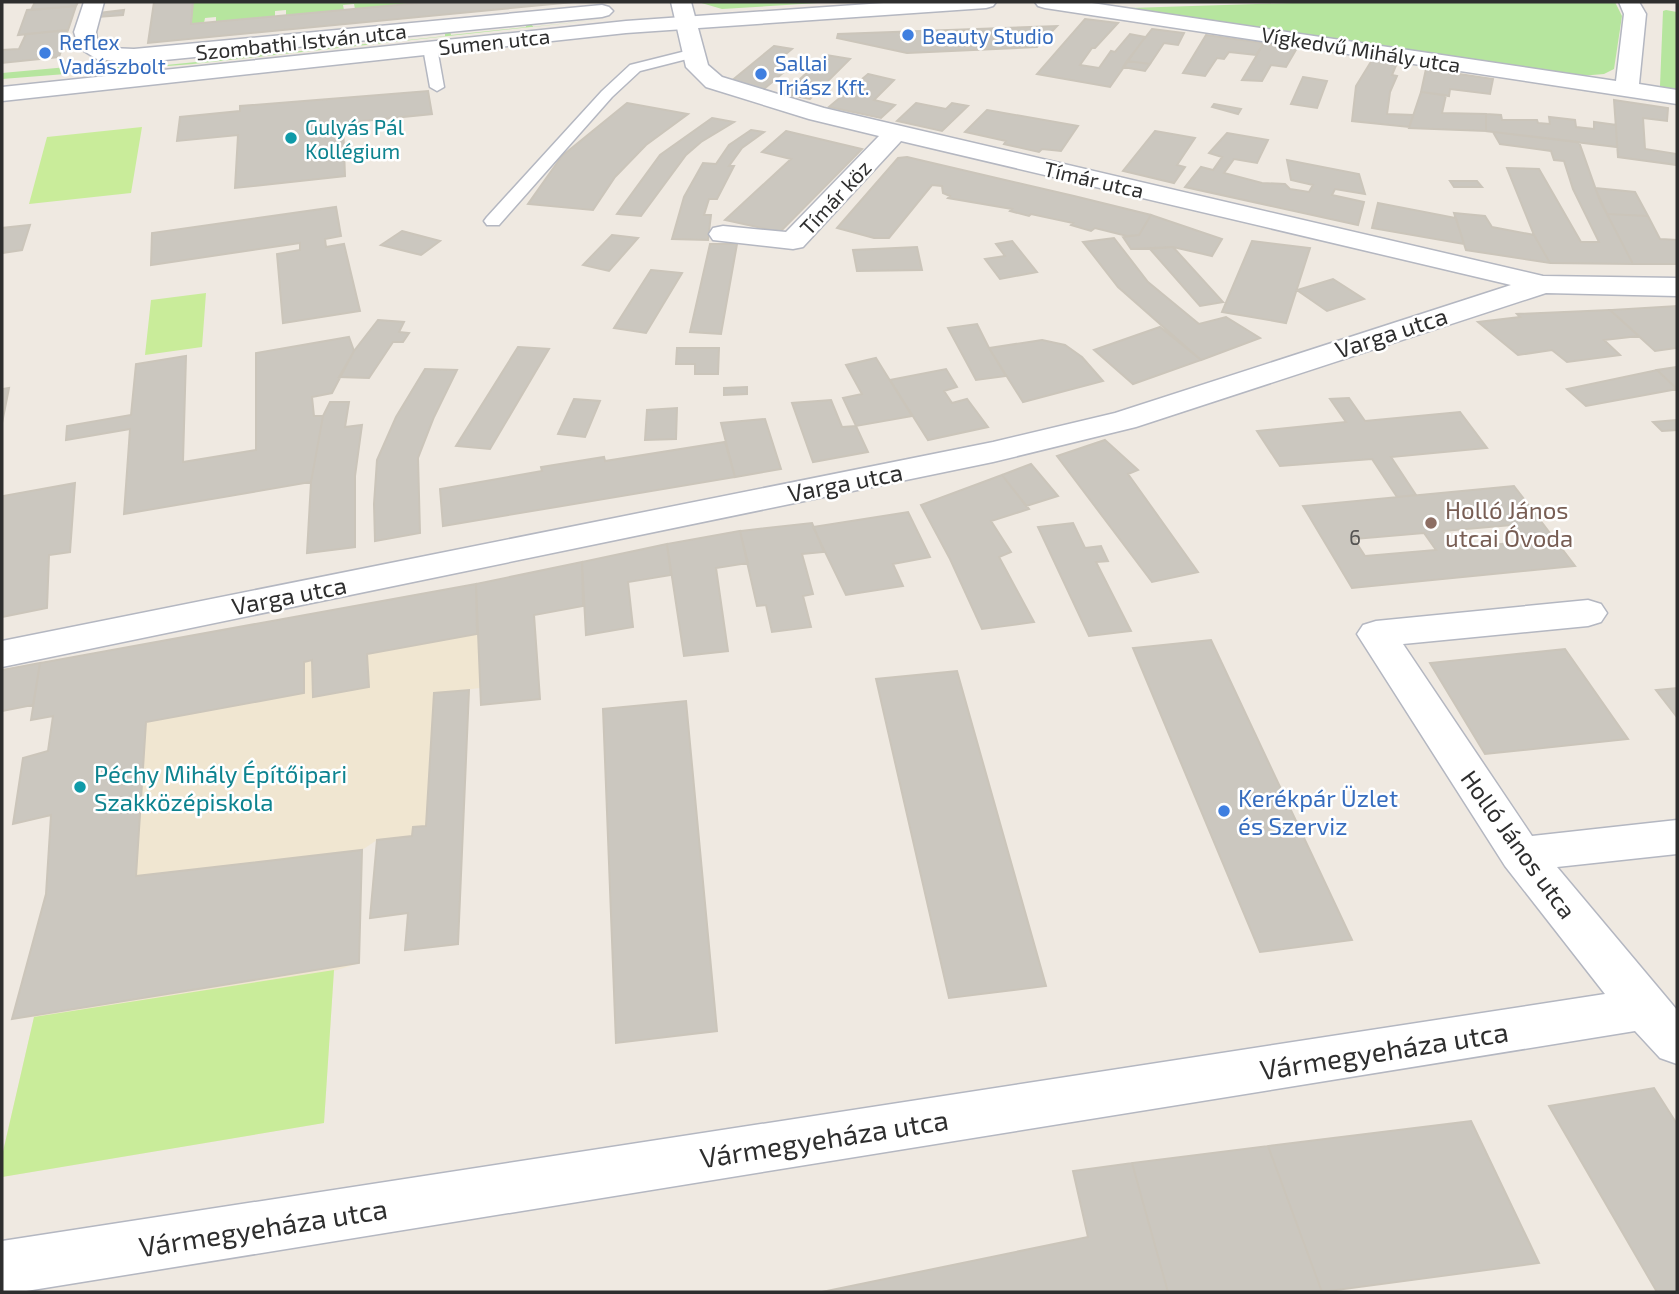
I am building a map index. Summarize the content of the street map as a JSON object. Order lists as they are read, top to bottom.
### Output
{
  "streets": {
    "street": [
      "Szombathi István utca",
      "Sumen utca",
      "Vígkedvű Mihály utca",
      "Tímár utca",
      "Tímár köz",
      "Varga utca",
      "Holló János utca",
      "Vármegyeháza utca"
    ]
  },
  "crossings": [
    ["Sumen utca", "Tímár utca"],
    ["Tímár utca", "Tímár köz"],
    ["Tímár utca", "Varga utca"],
    ["Holló János utca", "Vármegyeháza utca"]
  ],
  "places": [
    "Beauty Studio",
    "Reflex Vadászbolt",
    "Sallai Triász Kft.",
    "Gulyás Pál Kollégium",
    "Holló János utcai Óvoda",
    "Péchy Mihály Építőipari Szakközépiskola",
    "Kerékpár Üzlet és Szerviz"
  ],
  "house_numbers": ["6"]
}
